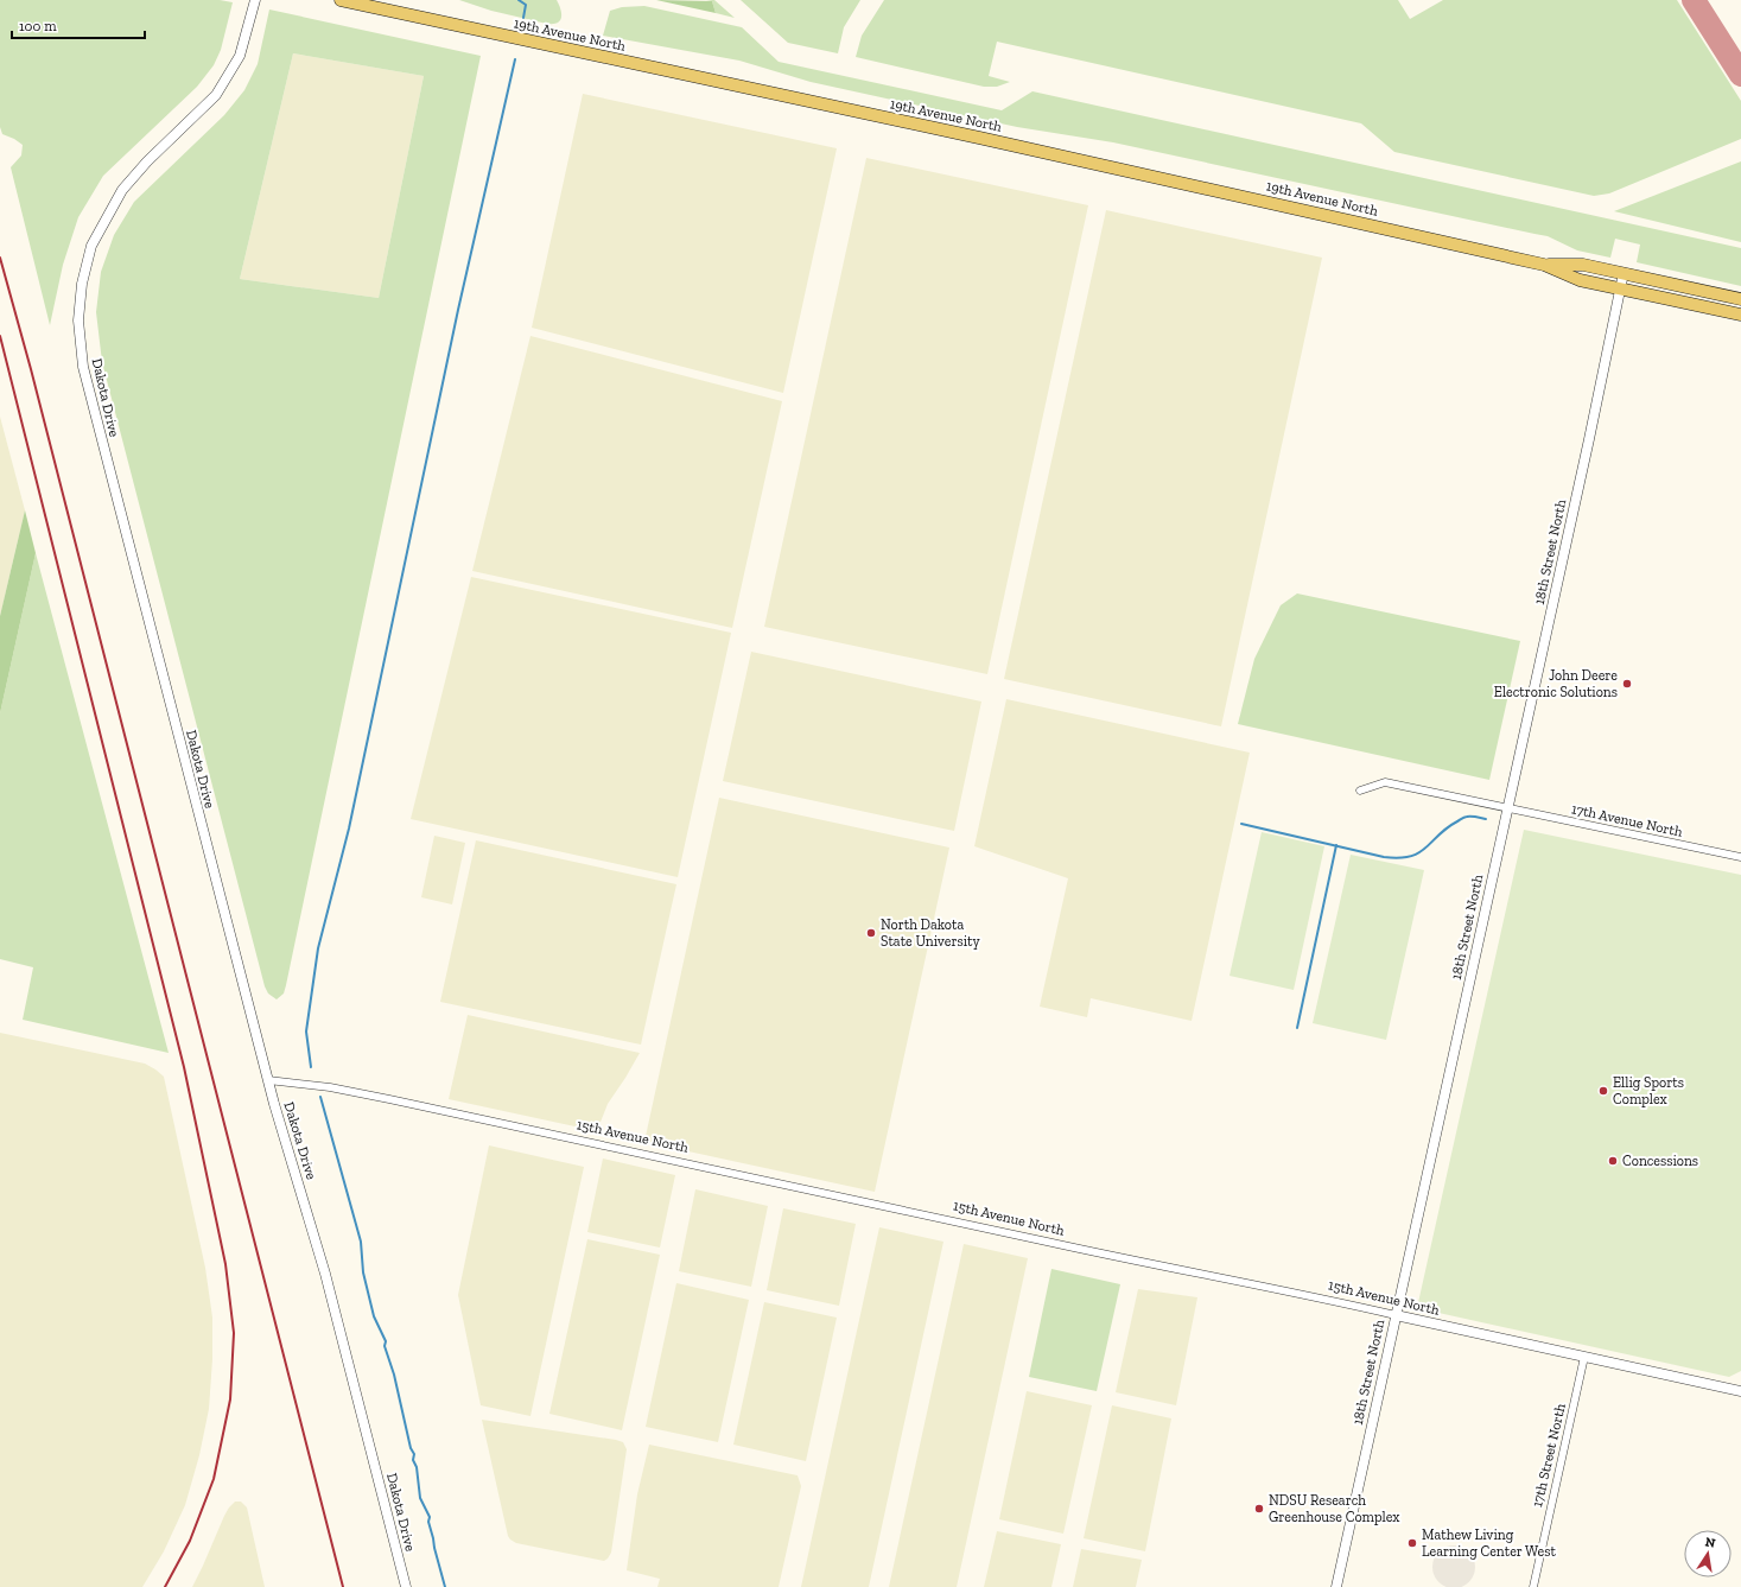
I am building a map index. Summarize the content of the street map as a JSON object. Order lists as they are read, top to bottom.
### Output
{
  "streets": {
    "main road": ["19th Avenue North"],
    "street": [
      "Dakota Drive",
      "18th Street North",
      "17th Avenue North",
      "15th Avenue North",
      "17th Street North"
    ]
  },
  "crossings": [
    ["19th Avenue North", "18th Street North"],
    ["Dakota Drive", "15th Avenue North"],
    ["18th Street North", "17th Avenue North"],
    ["18th Street North", "15th Avenue North"],
    ["15th Avenue North", "17th Street North"]
  ],
  "places": [
    "John Deere Electronic Solutions",
    "North Dakota State University",
    "Ellig Sports Complex",
    "Concessions",
    "NDSU Research Greenhouse Complex",
    "Mathew Living Learning Center West"
  ],
  "scale_bar": "100 m",
  "north": "top"
}
